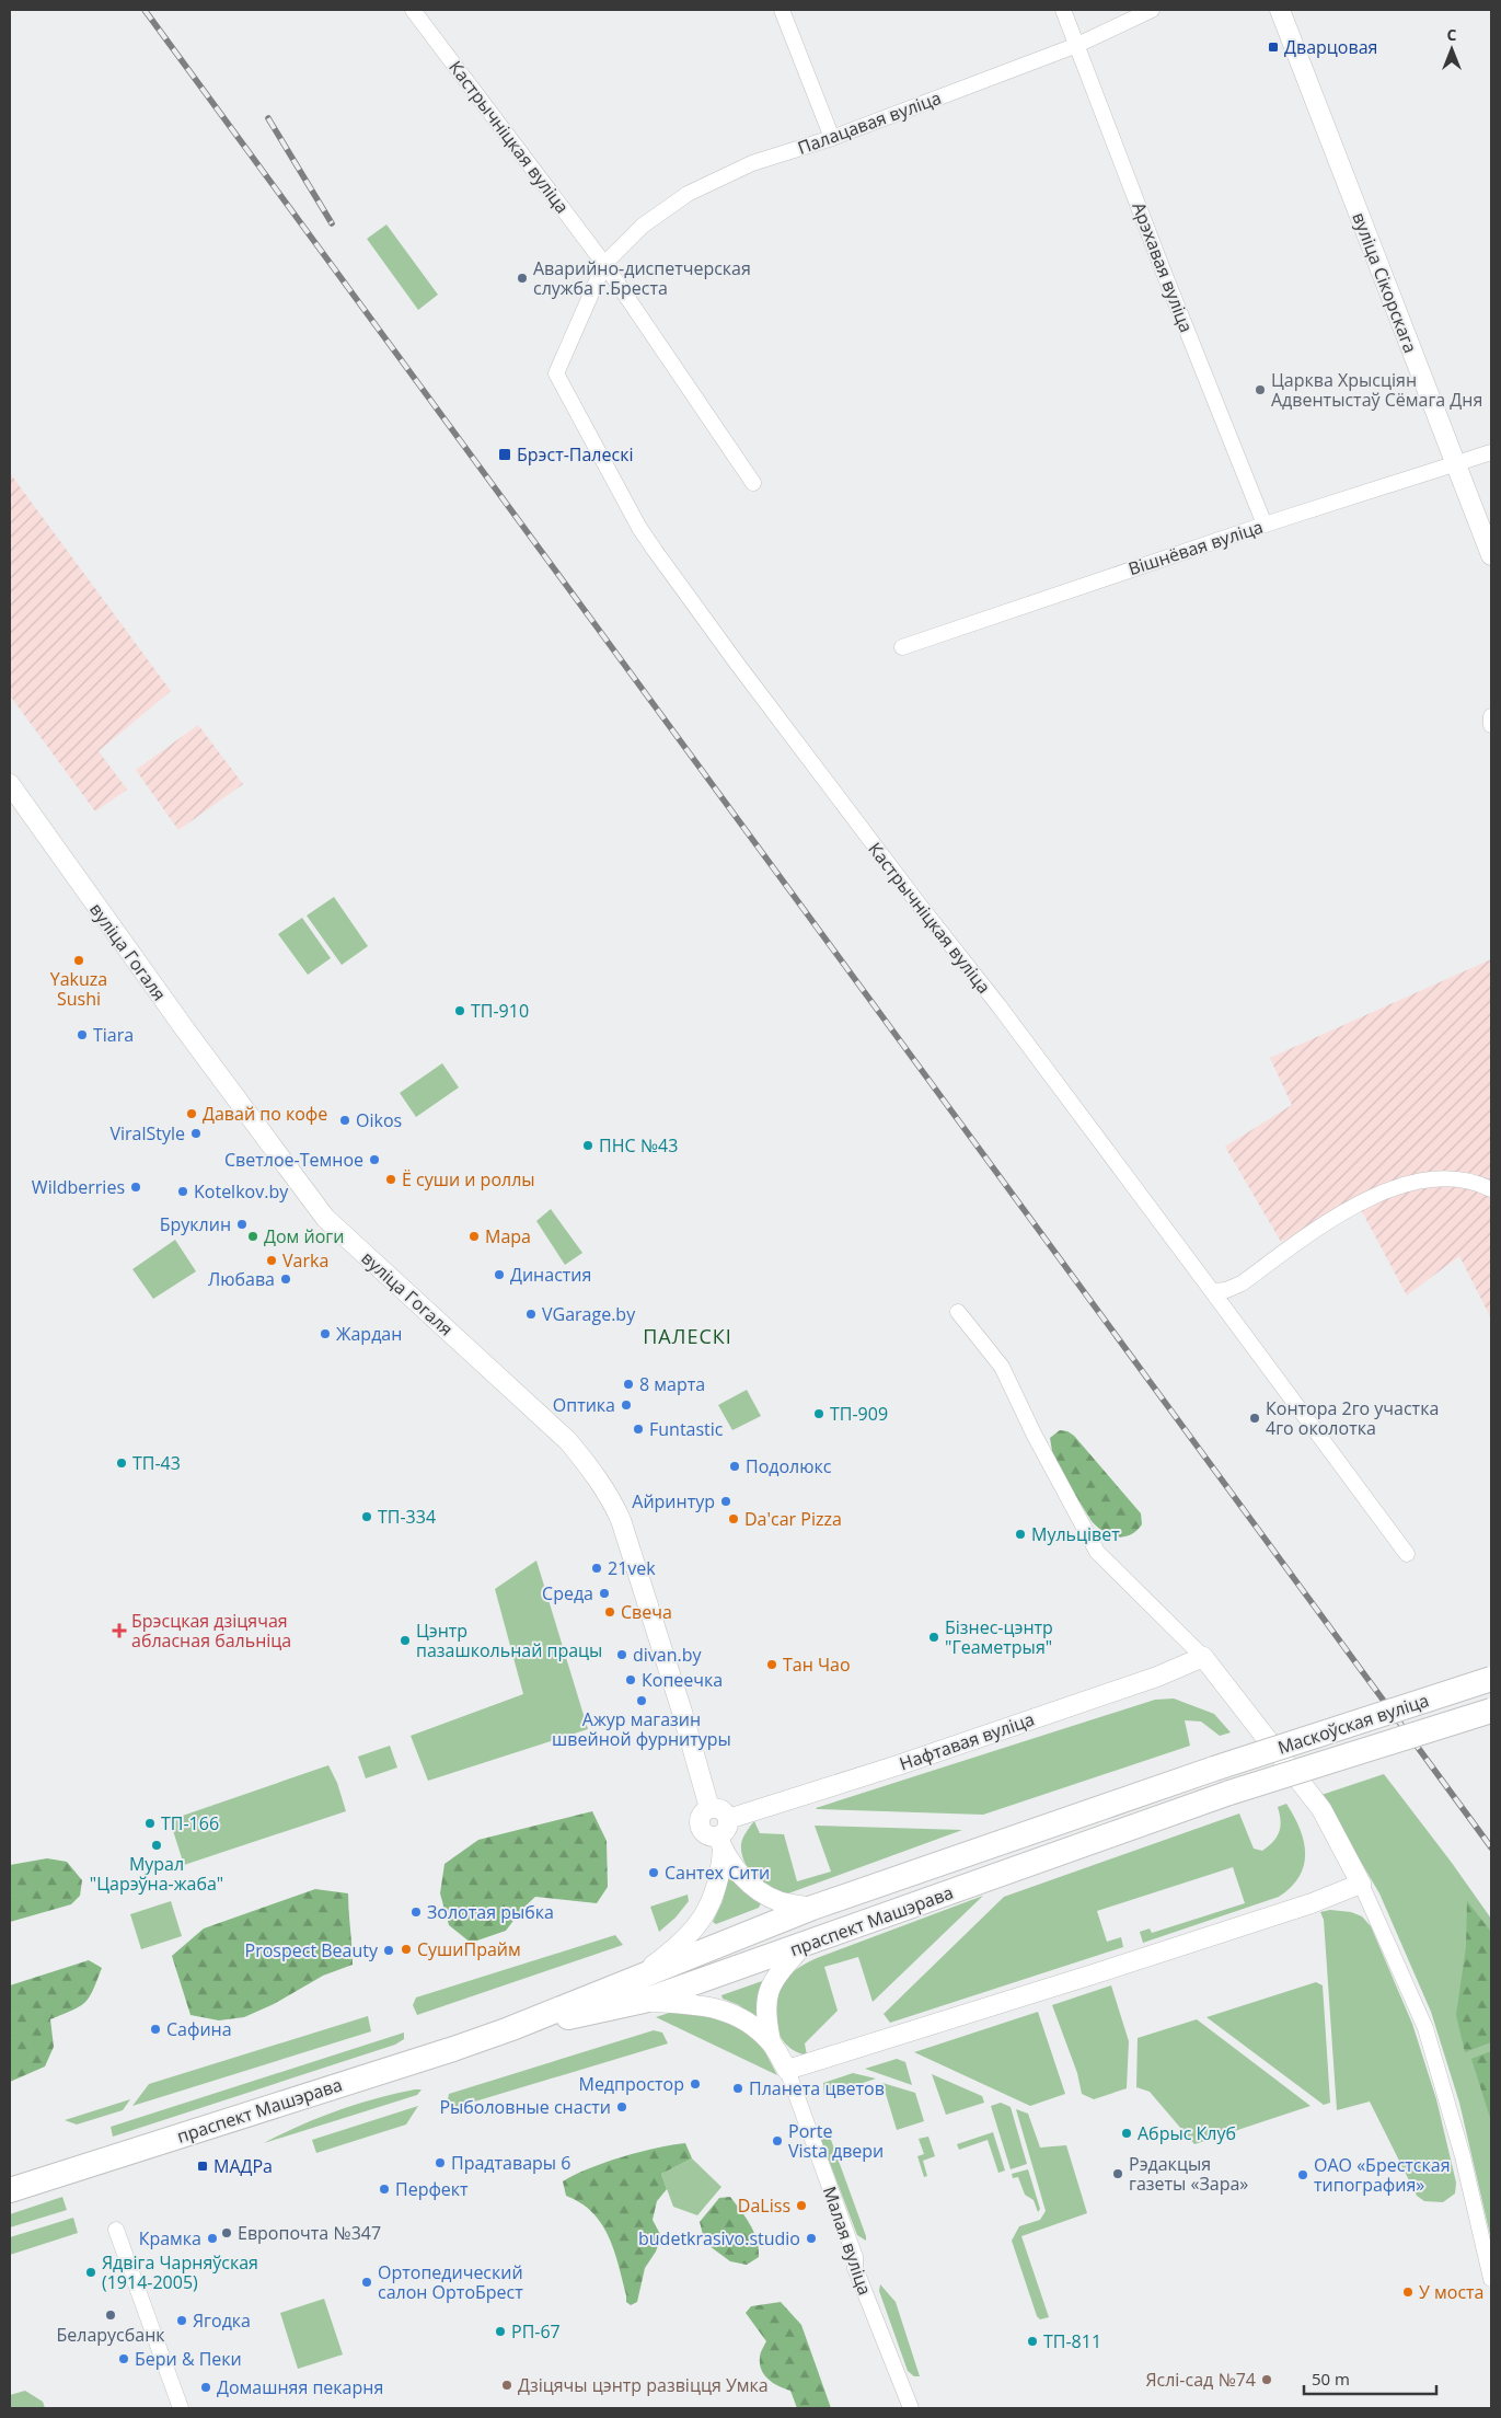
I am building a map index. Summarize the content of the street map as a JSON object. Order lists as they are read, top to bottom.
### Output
{
  "streets": {
    "main road": ["Маскоўская вуліца", "праспект Машэрава"],
    "street": [
      "Палацавая вуліца",
      "Кастрычніцкая вуліца",
      "Арэхавая вуліца",
      "вуліца Сікорскага",
      "Вішнёвая вуліца",
      "вуліца Гогаля",
      "Нафтавая вуліца",
      "Малая вуліца"
    ]
  },
  "crossings": [
    ["Палацавая вуліца", "Кастрычніцкая вуліца"],
    ["Палацавая вуліца", "Арэхавая вуліца"],
    ["Арэхавая вуліца", "Вішнёвая вуліца"],
    ["вуліца Сікорскага", "Вішнёвая вуліца"],
    ["вуліца Гогаля", "Нафтавая вуліца"],
    ["Маскоўская вуліца", "праспект Машэрава"]
  ],
  "districts": ["ПАЛЕСКІ"],
  "places": {
    "transit": ["Дварцовая", "Брэст-Палескі", "МАДРа"],
    "other": [
      "Аварийно-диспетчерская служба г.Бреста",
      "Царква Хрысціян Адвентыстаў Сёмага Дня",
      "Yakuza Sushi",
      "ТП-910",
      "Tiara",
      "Давай по кофе",
      "Oikos",
      "ViralStyle",
      "ПНС №43",
      "Светлое-Темное",
      "Ё суши и роллы",
      "Wildberries",
      "Kotelkov.by",
      "Бруклин",
      "Дом йоги",
      "Мара",
      "Varka",
      "Династия",
      "Любава",
      "VGarage.by",
      "Жардан",
      "8 марта",
      "Оптика",
      "ТП-909",
      "Контора 2го участка 4го околотка",
      "Funtastic",
      "ТП-43",
      "Подолюкс",
      "Айринтур",
      "ТП-334",
      "Da'car Pizza",
      "Мульцівет",
      "21vek",
      "Среда",
      "Свеча",
      "Бізнес-цэнтр \"Геаметрыя\"",
      "Цэнтр пазашкольнай працы",
      "divan.by",
      "Тан Чао",
      "Копеечка",
      "Ажур магазин швейной фурнитуры",
      "ТП-166",
      "Мурал \"Царэўна-жаба\"",
      "Сантех Сити",
      "Золотая рыбка",
      "СушиПрайм",
      "Prospect Beauty",
      "Сафина",
      "Медпростор",
      "Планета цветов",
      "Рыболовные снасти",
      "Абрыс Клуб",
      "Porte Vista двери",
      "Прадтавары 6",
      "Рэдакцыя газеты «Зара»",
      "ОАО «Брестская типография»",
      "Перфект",
      "DaLiss",
      "Европочта №347",
      "Крамка",
      "budetkrasivo.studio",
      "Ядвіга Чарняўская (1914-2005)",
      "Ортопедический салон ОртоБрест",
      "У моста",
      "Беларусбанк",
      "Ягодка",
      "РП-67",
      "ТП-811",
      "Бери & Пеки",
      "Яслі-сад №74",
      "Дзіцячы цэнтр развіцця Умка",
      "Домашняя пекарня"
    ],
    "health": ["Брэсцкая дзіцячая абласная бальніца"]
  },
  "scale_bar": "50 m",
  "north": "top"
}
